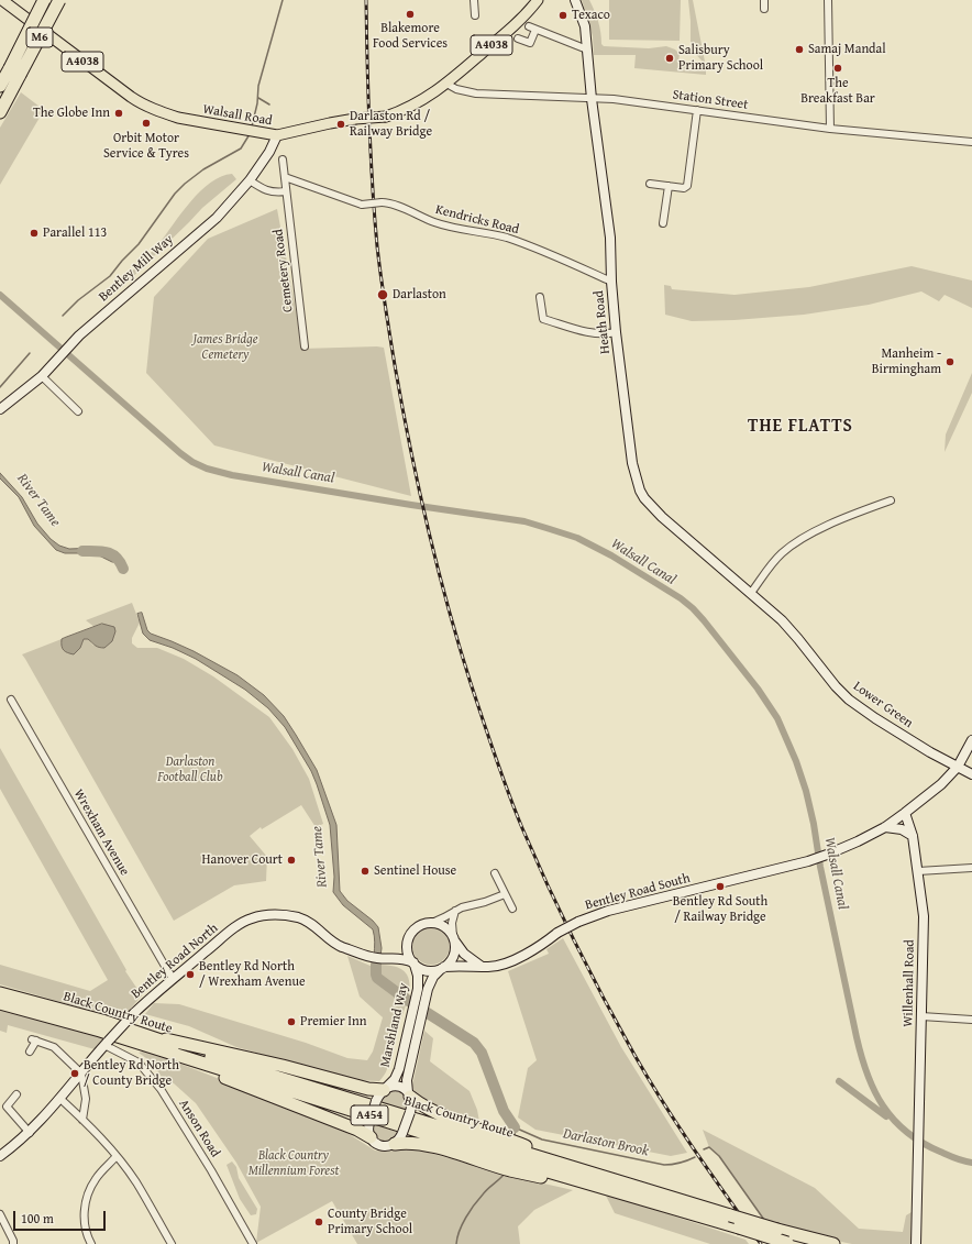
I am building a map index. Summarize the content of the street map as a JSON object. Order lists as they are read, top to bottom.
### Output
{
  "streets": {
    "highway": ["M6", "Black Country Route", "A454"],
    "main road": ["A4038", "Walsall Road"],
    "street": [
      "Station Street",
      "Kendricks Road",
      "Bentley Mill Way",
      "Cemetery Road",
      "Heath Road",
      "Lower Green",
      "Wrexham Avenue",
      "Bentley Road South",
      "Bentley Road North",
      "Willenhall Road",
      "Marshland Way",
      "Anson Road"
    ]
  },
  "crossings": [
    ["A4038", "Station Street"],
    ["A4038", "Walsall Road"],
    ["Station Street", "Walsall Road"],
    ["Station Street", "Heath Road"],
    ["Walsall Road", "Bentley Mill Way"],
    ["Kendricks Road", "Cemetery Road"],
    ["Kendricks Road", "Heath Road"],
    ["Heath Road", "Lower Green"],
    ["Wrexham Avenue", "Bentley Road North"],
    ["Bentley Road South", "Bentley Road North"],
    ["Bentley Road South", "Marshland Way"],
    ["Bentley Road North", "Marshland Way"],
    ["Bentley Road North", "Anson Road"]
  ],
  "districts": ["THE FLATTS"],
  "water": ["Walsall Canal", "River Tame", "Darlaston Brook"],
  "parks": ["James Bridge Cemetery", "Darlaston Football Club", "Black Country Millennium Forest"],
  "places": [
    "Blakemore Food Services",
    "Texaco",
    "Samaj Mandal",
    "Salisbury Primary School",
    "The Breakfast Bar",
    "The Globe Inn",
    "Orbit Motor Service & Tyres",
    "Darlaston Rd / Railway Bridge",
    "Parallel 113",
    "Darlaston",
    "Manheim - Birmingham",
    "Hanover Court",
    "Sentinel House",
    "Bentley Rd South / Railway Bridge",
    "Bentley Rd North / Wrexham Avenue",
    "Premier Inn",
    "Bentley Rd North / County Bridge",
    "County Bridge Primary School"
  ],
  "scale_bar": "100 m"
}
